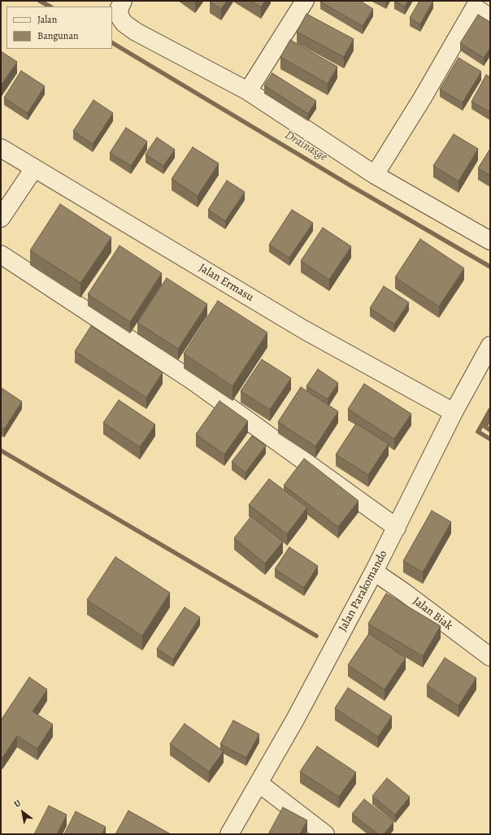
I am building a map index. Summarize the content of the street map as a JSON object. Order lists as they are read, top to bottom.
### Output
{
  "streets": {
    "street": ["Jalan Ermasu", "Jalan Parakomando", "Jalan Biak"]
  },
  "crossings": [
    ["Jalan Ermasu", "Jalan Parakomando"],
    ["Jalan Parakomando", "Jalan Biak"]
  ],
  "water": ["Drainasge"],
  "legend": ["Jalan", "Bangunan"],
  "north": "top left"
}
